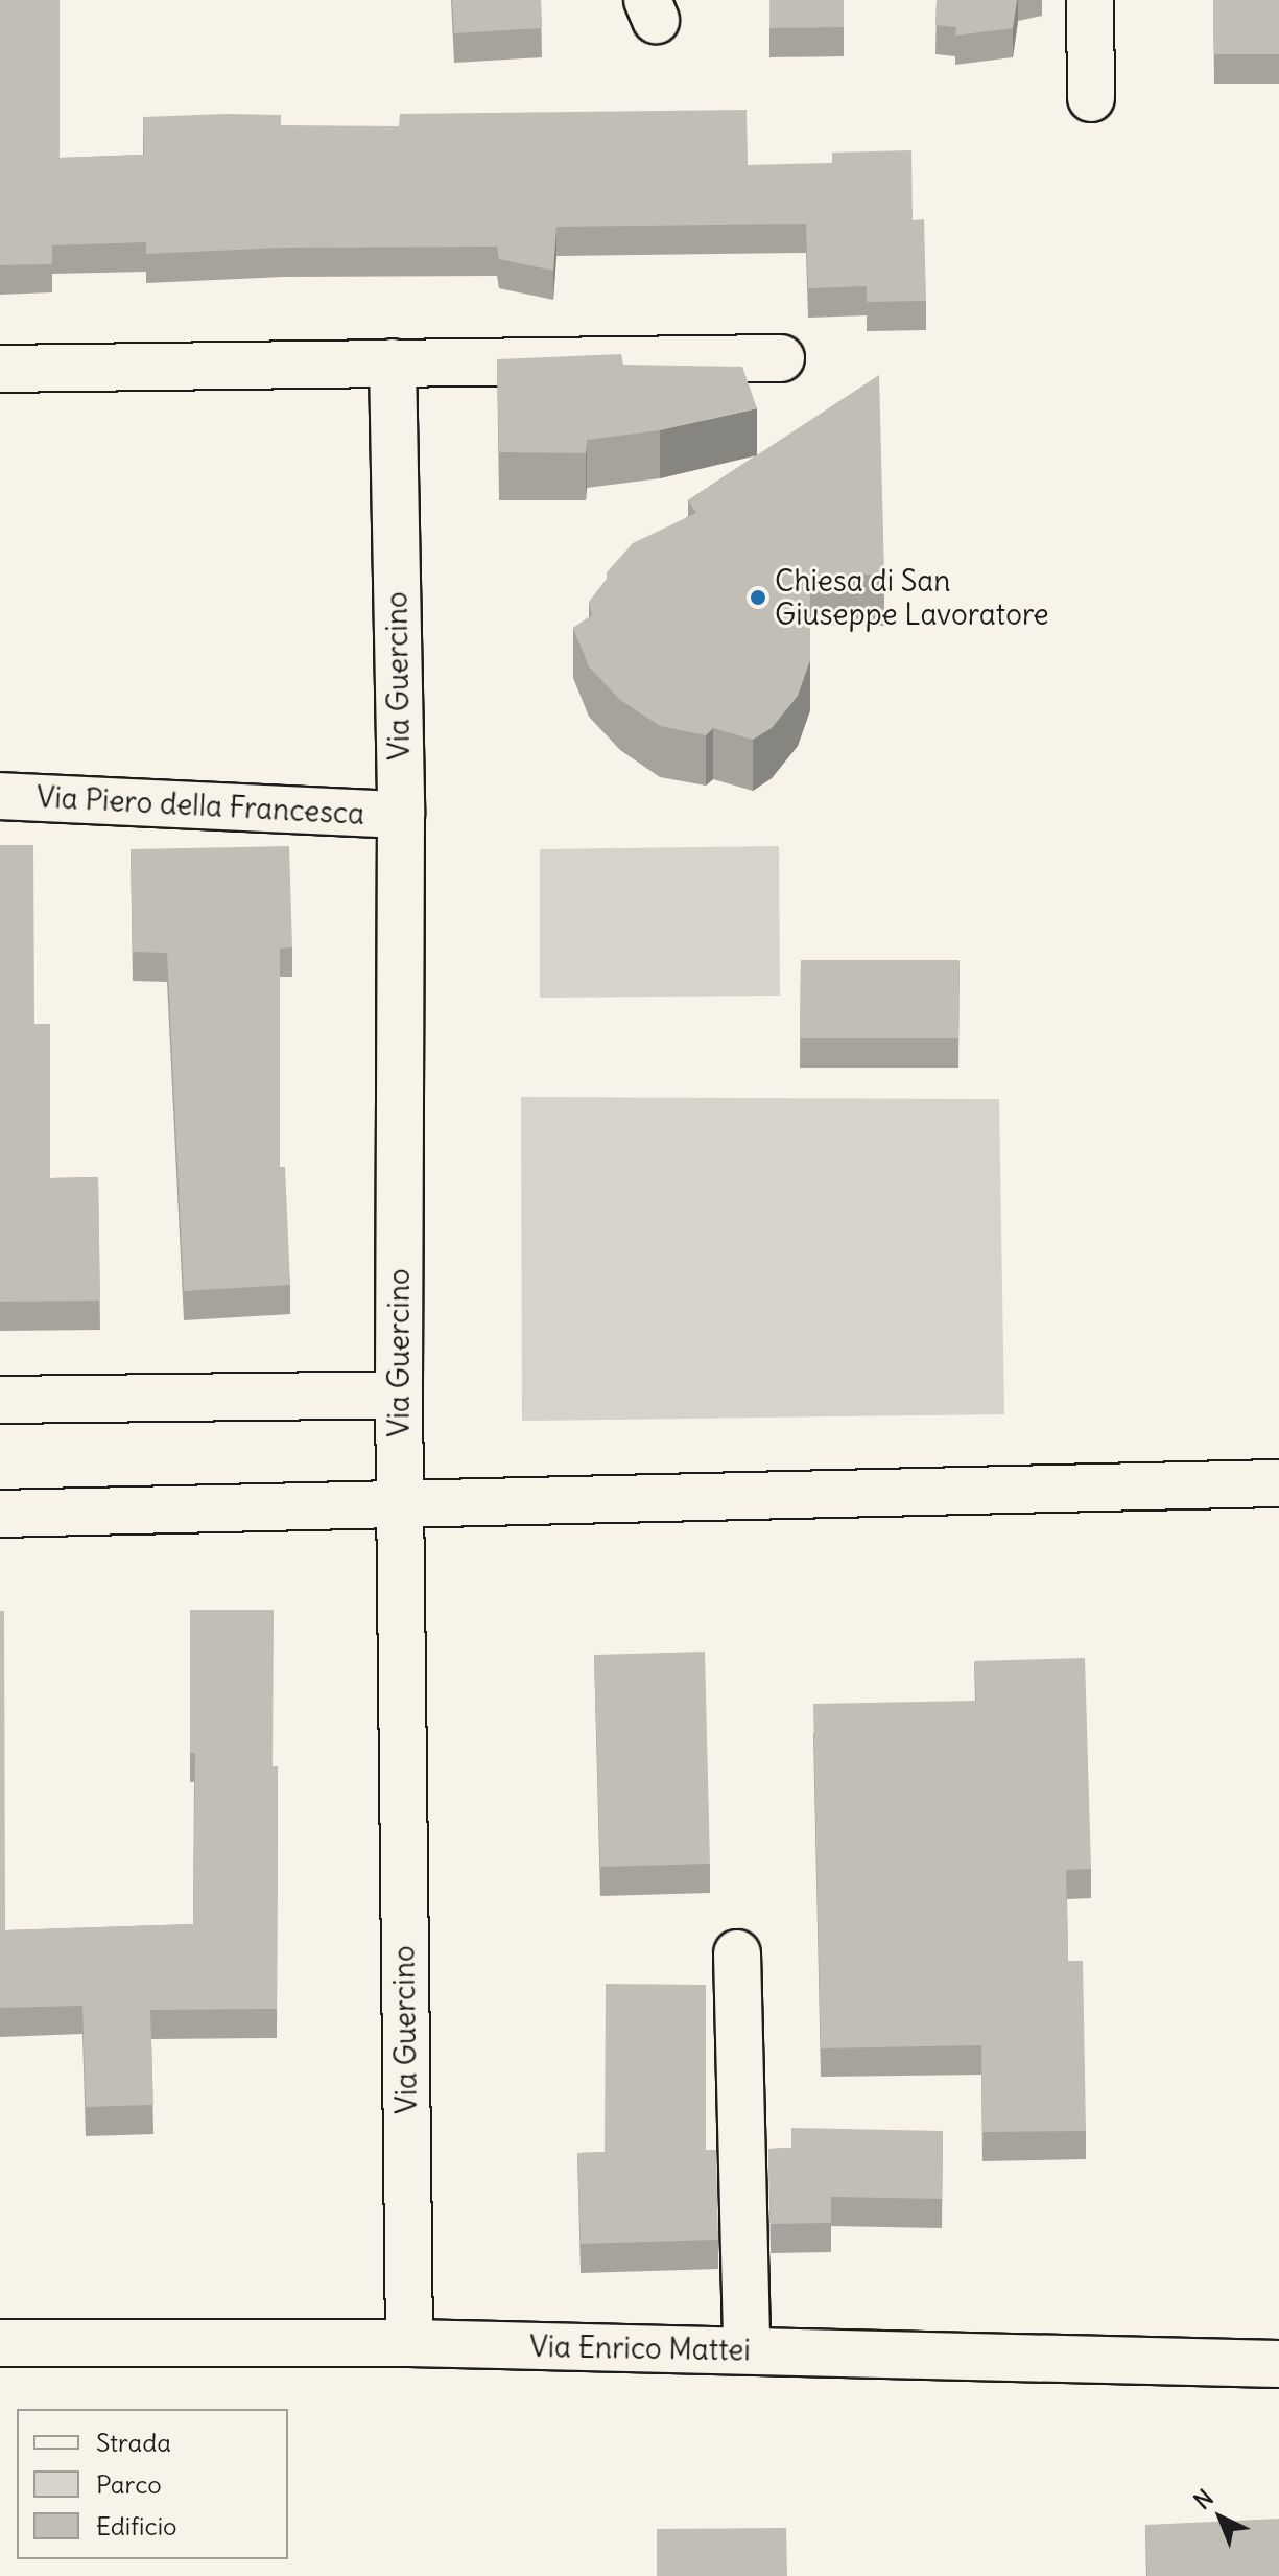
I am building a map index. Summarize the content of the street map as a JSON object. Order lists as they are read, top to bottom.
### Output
{
  "streets": {
    "street": ["Via Guercino", "Via Piero della Francesca", "Via Enrico Mattei"]
  },
  "crossings": [
    ["Via Guercino", "Via Piero della Francesca"],
    ["Via Guercino", "Via Enrico Mattei"]
  ],
  "places": ["Chiesa di San Giuseppe Lavoratore"],
  "legend": ["Strada", "Parco", "Edificio"],
  "north": "top left"
}
